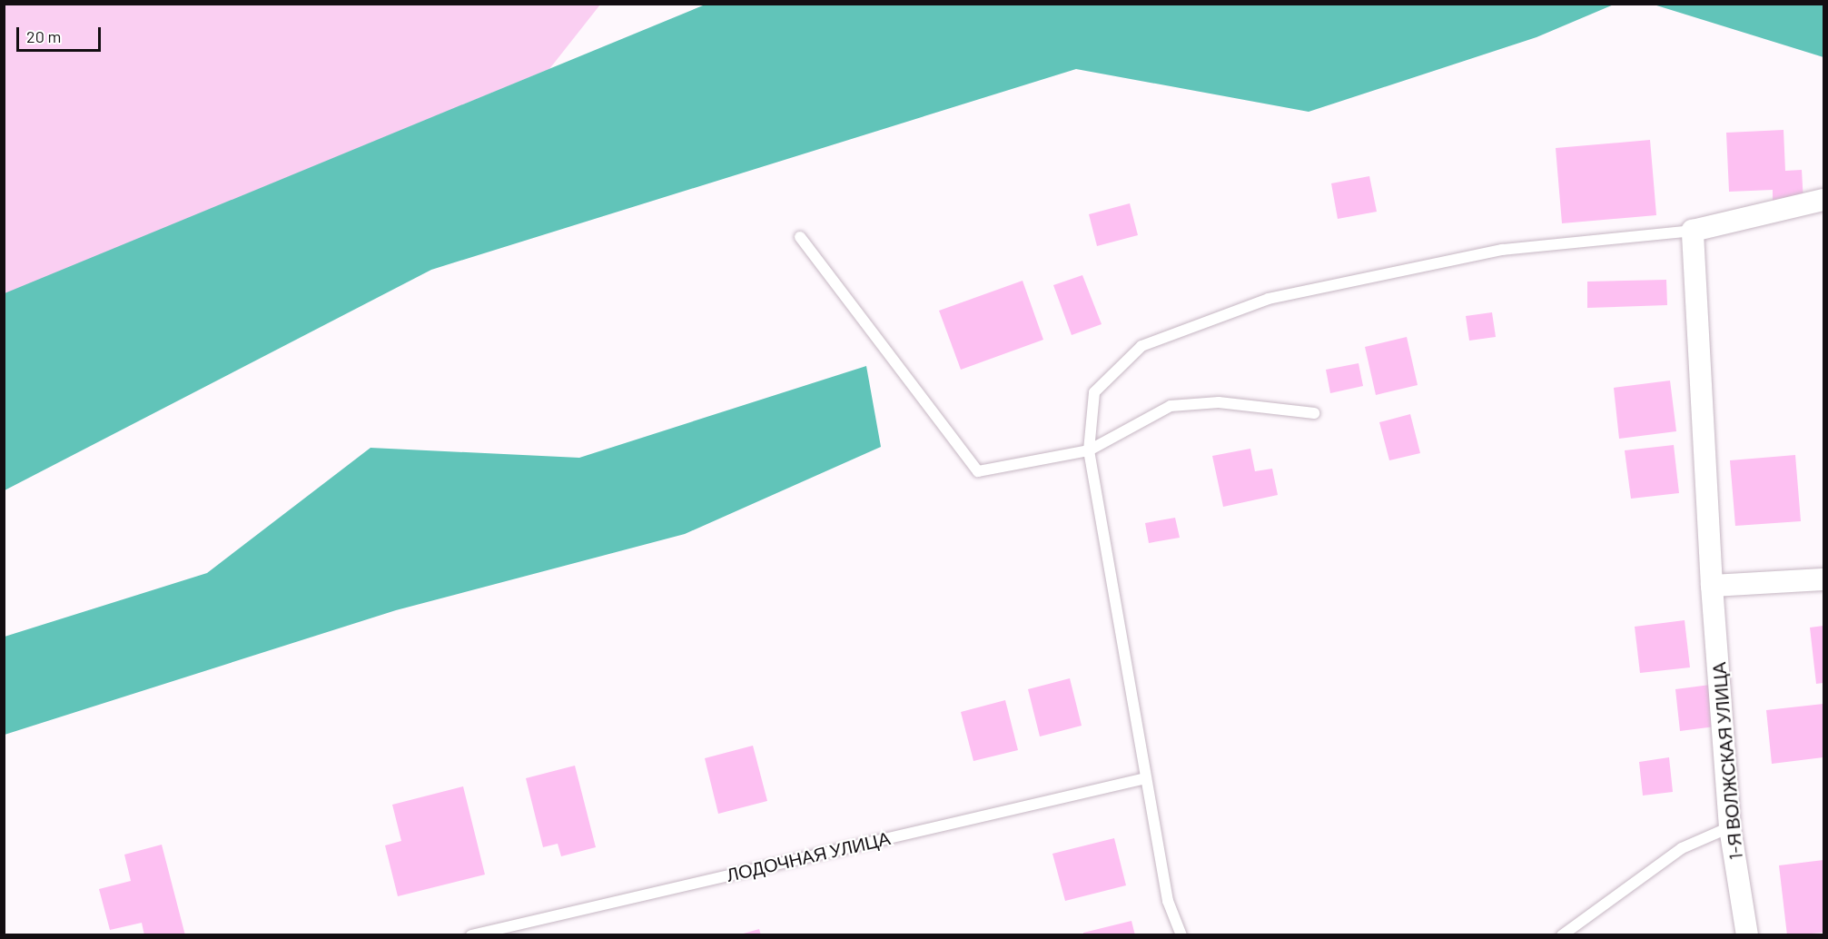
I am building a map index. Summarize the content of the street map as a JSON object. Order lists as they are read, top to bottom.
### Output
{
  "streets": {
    "street": ["1-Я ВОЛЖСКАЯ УЛИЦА"],
    "lane": ["ЛОДОЧНАЯ УЛИЦА"]
  },
  "scale_bar": "20 m"
}
